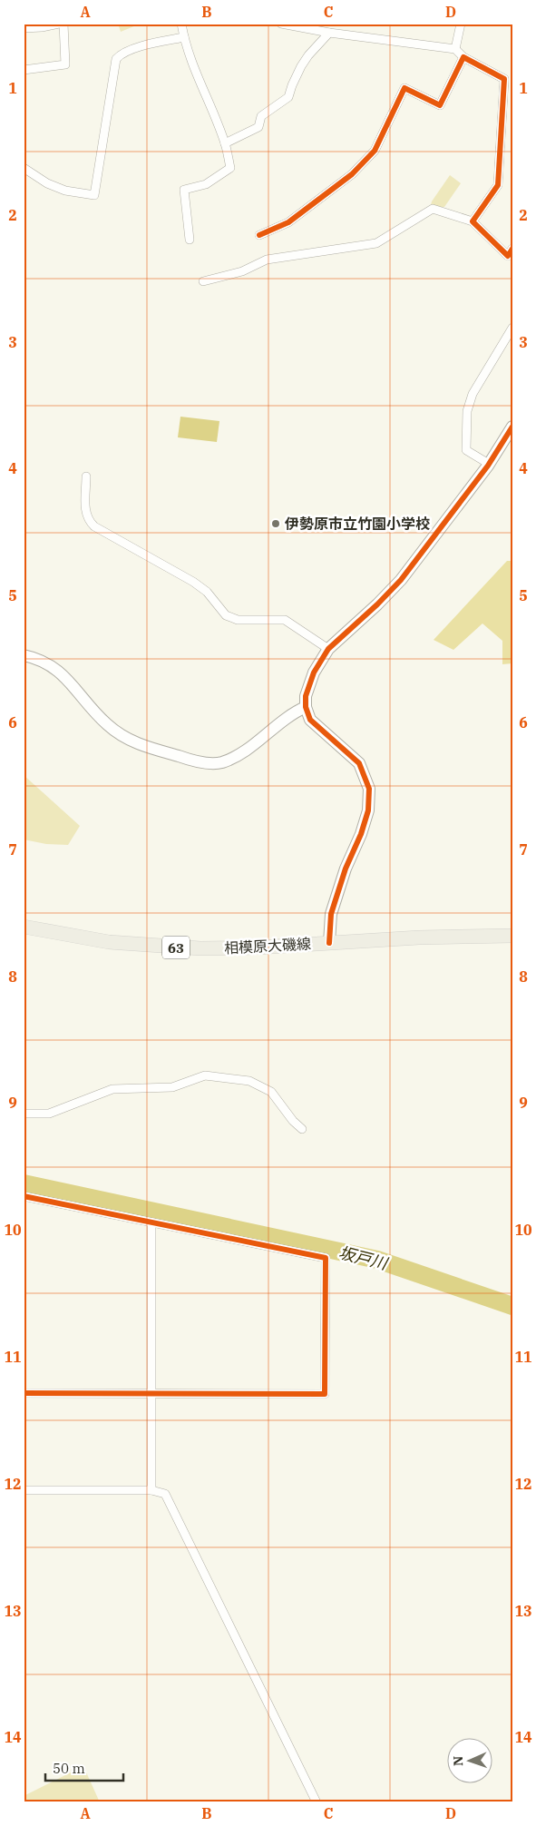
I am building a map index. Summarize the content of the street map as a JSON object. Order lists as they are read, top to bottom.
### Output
{
  "streets": {
    "main road": ["相模原大磯線", "63"]
  },
  "water": ["坂戸川"],
  "places": ["伊勢原市立竹園小学校"],
  "scale_bar": "50 m",
  "north": "left",
  "grid": {
    "columns": [
      "A",
      "B",
      "C",
      "D"
    ],
    "rows": [
      "1",
      "2",
      "3",
      "4",
      "5",
      "6",
      "7",
      "8",
      "9",
      "10",
      "11",
      "12",
      "13",
      "14"
    ]
  }
}
